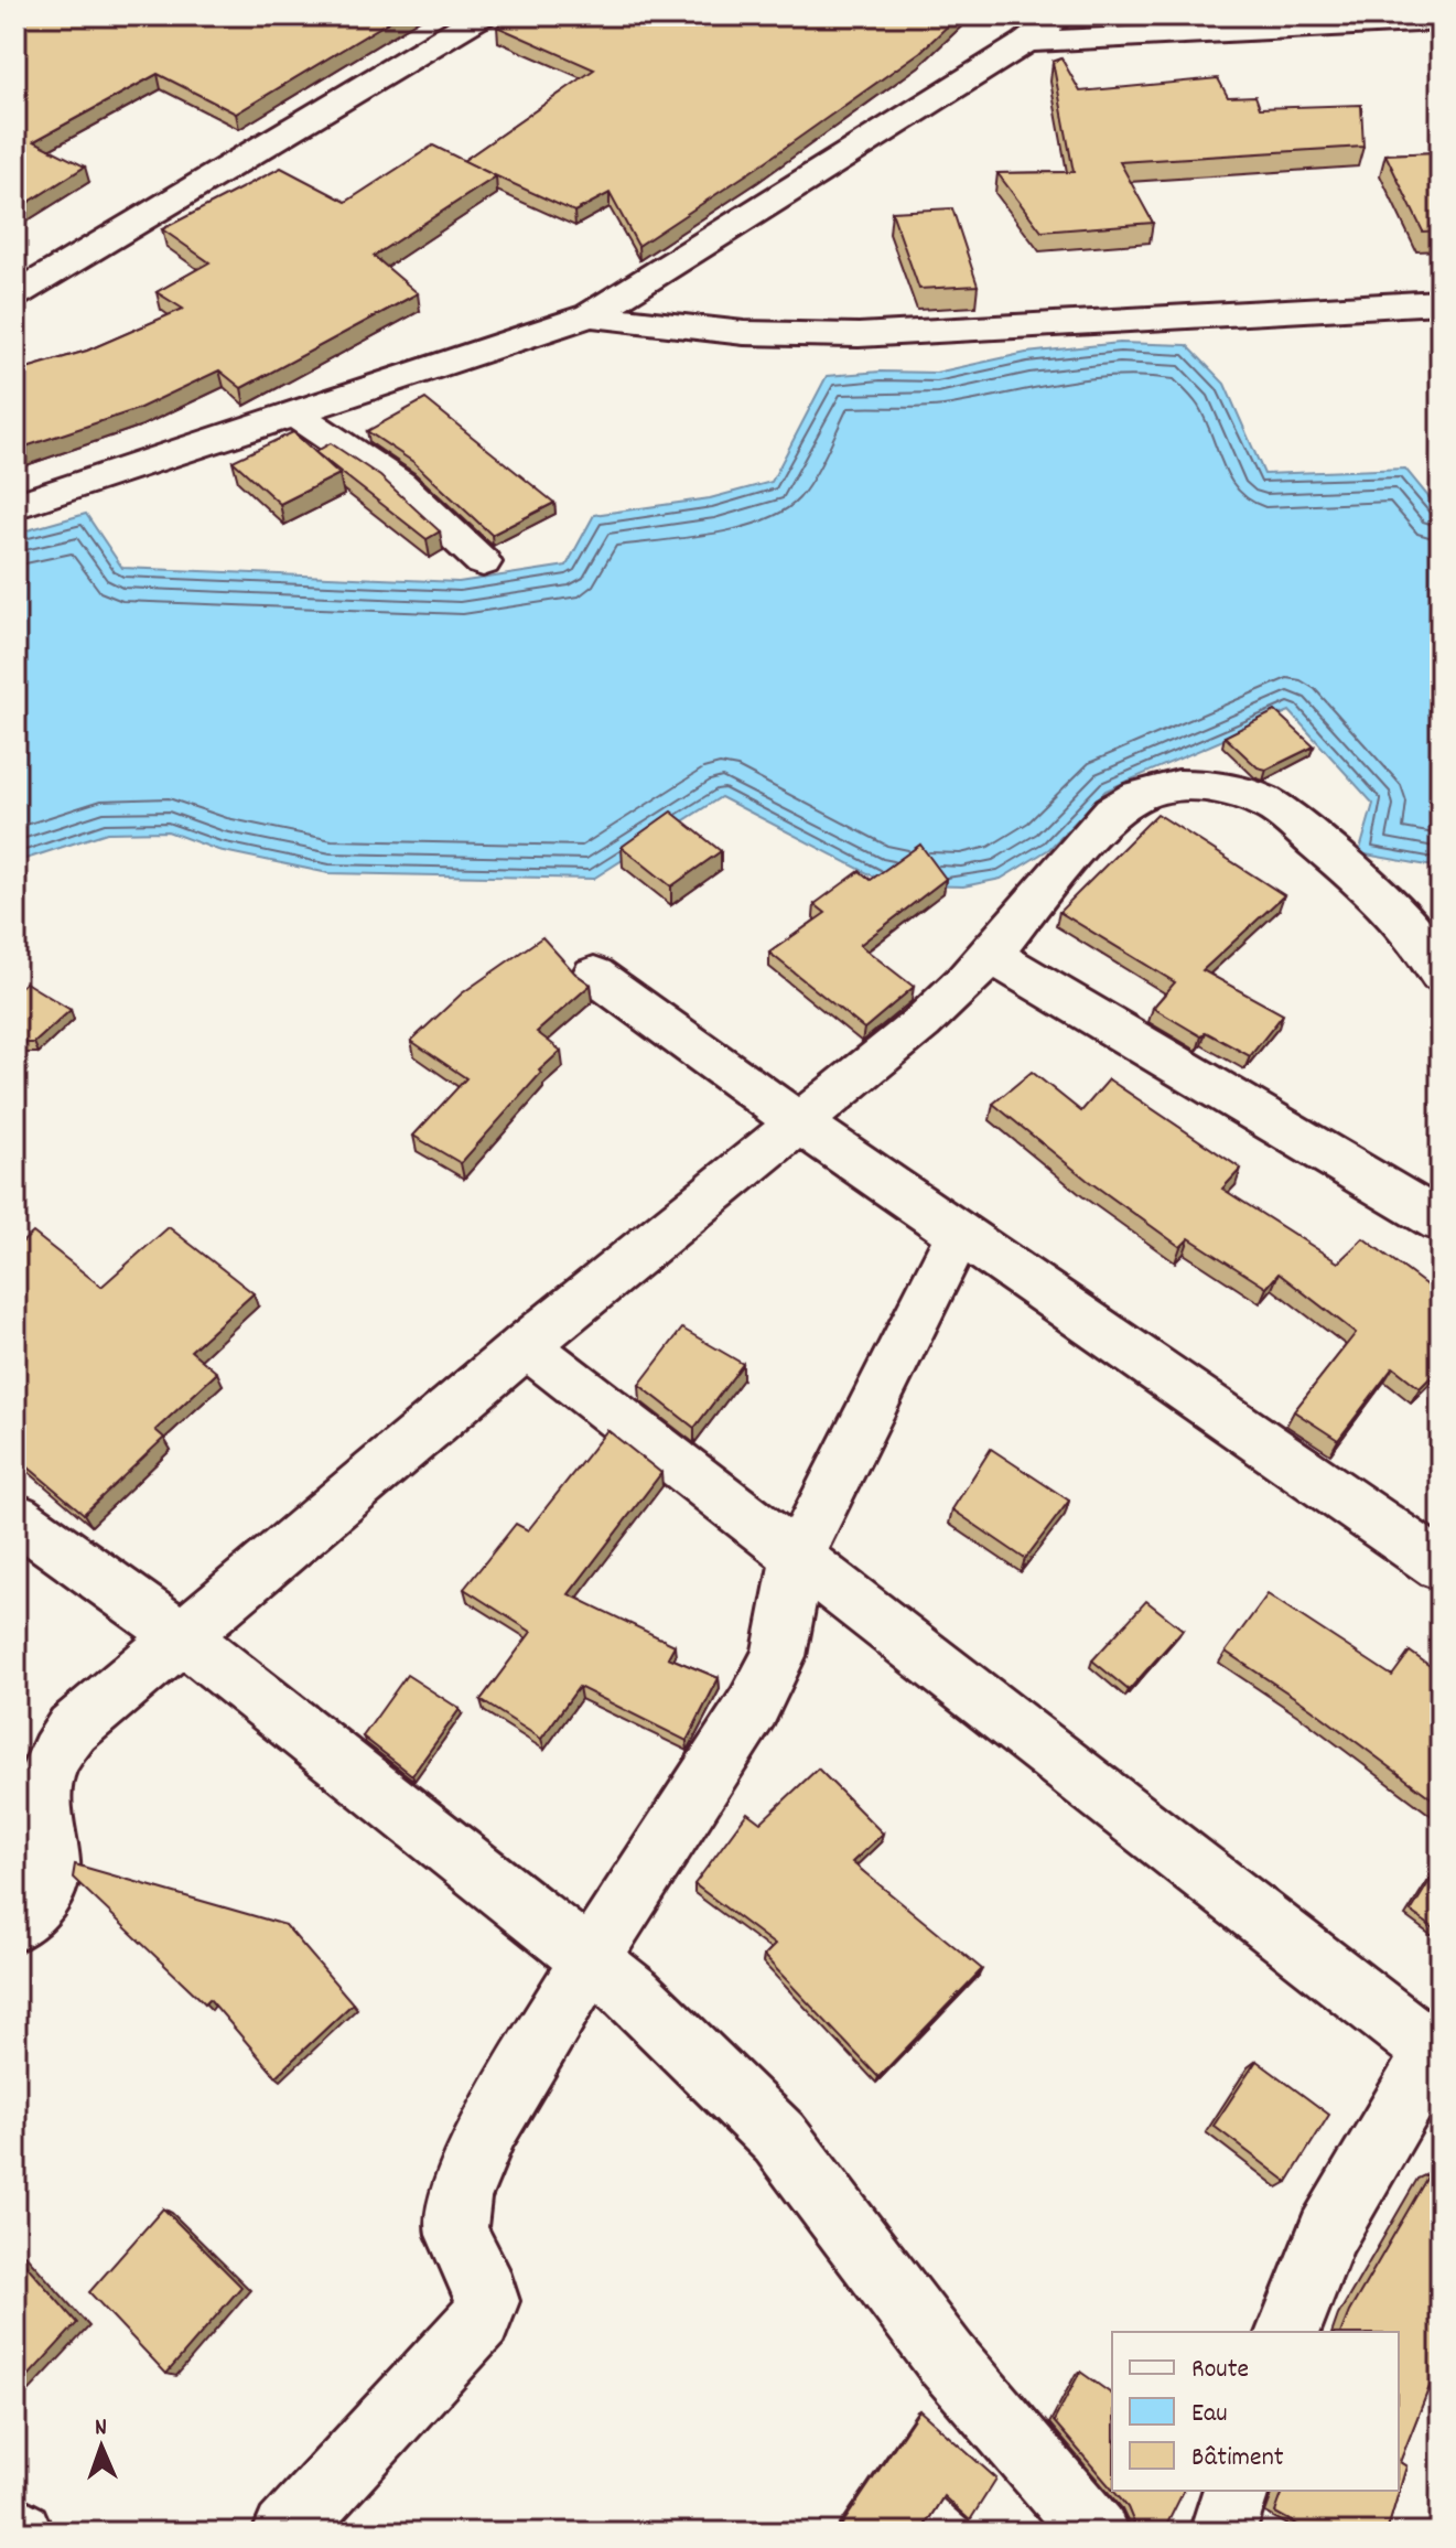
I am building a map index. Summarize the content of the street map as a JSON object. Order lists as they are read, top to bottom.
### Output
{
  "legend": ["Route", "Eau", "Bâtiment"],
  "north": "top"
}
